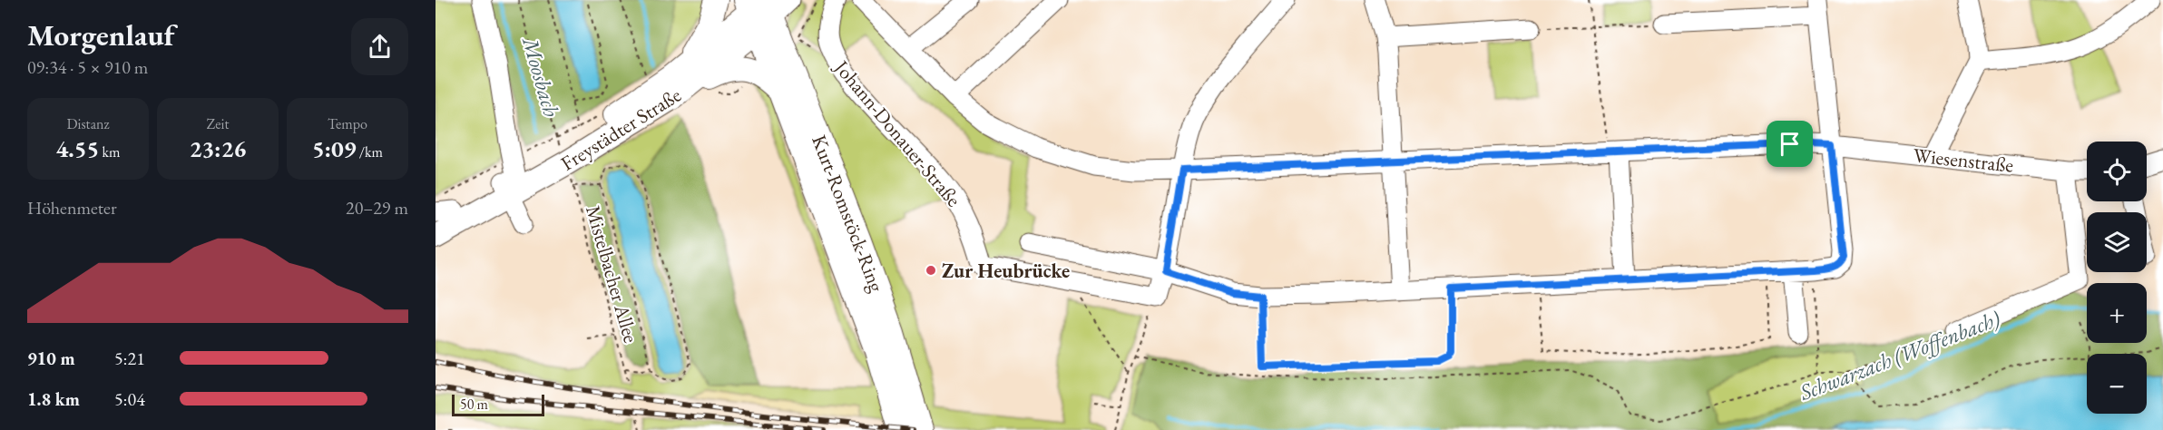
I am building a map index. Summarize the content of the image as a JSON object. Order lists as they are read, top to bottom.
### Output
{
  "streets": {
    "main road": ["Freystädter Straße", "Kurt-Romstöck-Ring"],
    "street": ["Johann-Donauer-Straße", "Wiesenstraße"],
    "path": ["Mistelbacher Allee"]
  },
  "crossings": [
    ["Freystädter Straße", "Kurt-Romstöck-Ring"]
  ],
  "water": ["Moosbach", "Schwarzach (Woffenbach)"],
  "places": ["Zur Heubrücke"],
  "scale_bar": "50 m",
  "page": {
    "heading": ["Morgenlauf", "09:34 · 5 × 910 m"],
    "stats": [
      ["Distanz", "4.55 km"],
      ["Zeit", "23:26"],
      ["Tempo", "5:09 /km"]
    ],
    "map_buttons": ["+", "−"],
    "chart": ["Höhenmeter", "20–29 m"],
    "list": [
      {
        "name": "910 m",
        "note": "5:21"
      },
      {
        "name": "1.8 km",
        "note": "5:04"
      }
    ],
    "scale": "50 m"
  }
}
